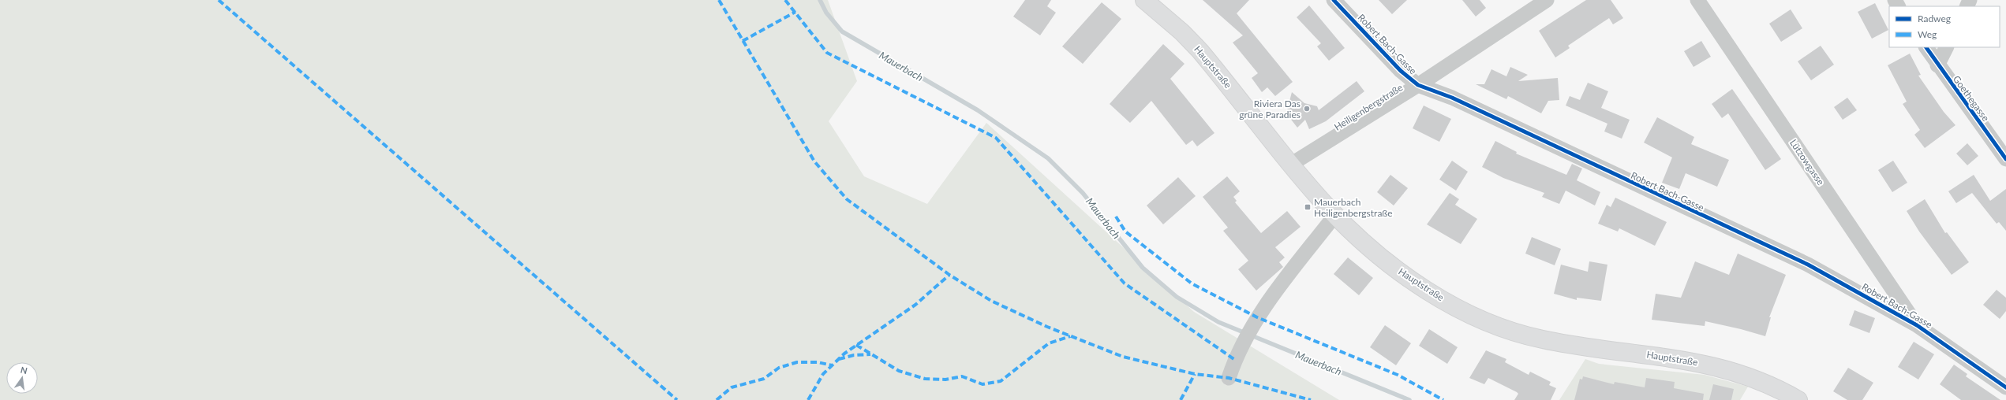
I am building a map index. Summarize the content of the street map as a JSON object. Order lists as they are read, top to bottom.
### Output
{
  "streets": {
    "main road": ["Hauptstraße"],
    "street": [
      "Robert Bach-Gasse",
      "Goethegasse",
      "Heiligenbergstraße",
      "Lützowgasse"
    ]
  },
  "crossings": [
    ["Robert Bach-Gasse", "Heiligenbergstraße"],
    ["Robert Bach-Gasse", "Lützowgasse"],
    ["Hauptstraße", "Heiligenbergstraße"]
  ],
  "water": ["Mauerbach"],
  "places": {
    "other": ["Riviera Das grüne Paradies"],
    "transit": ["Mauerbach Heiligenbergstraße"]
  },
  "legend": ["Radweg", "Weg"],
  "north": "top"
}
